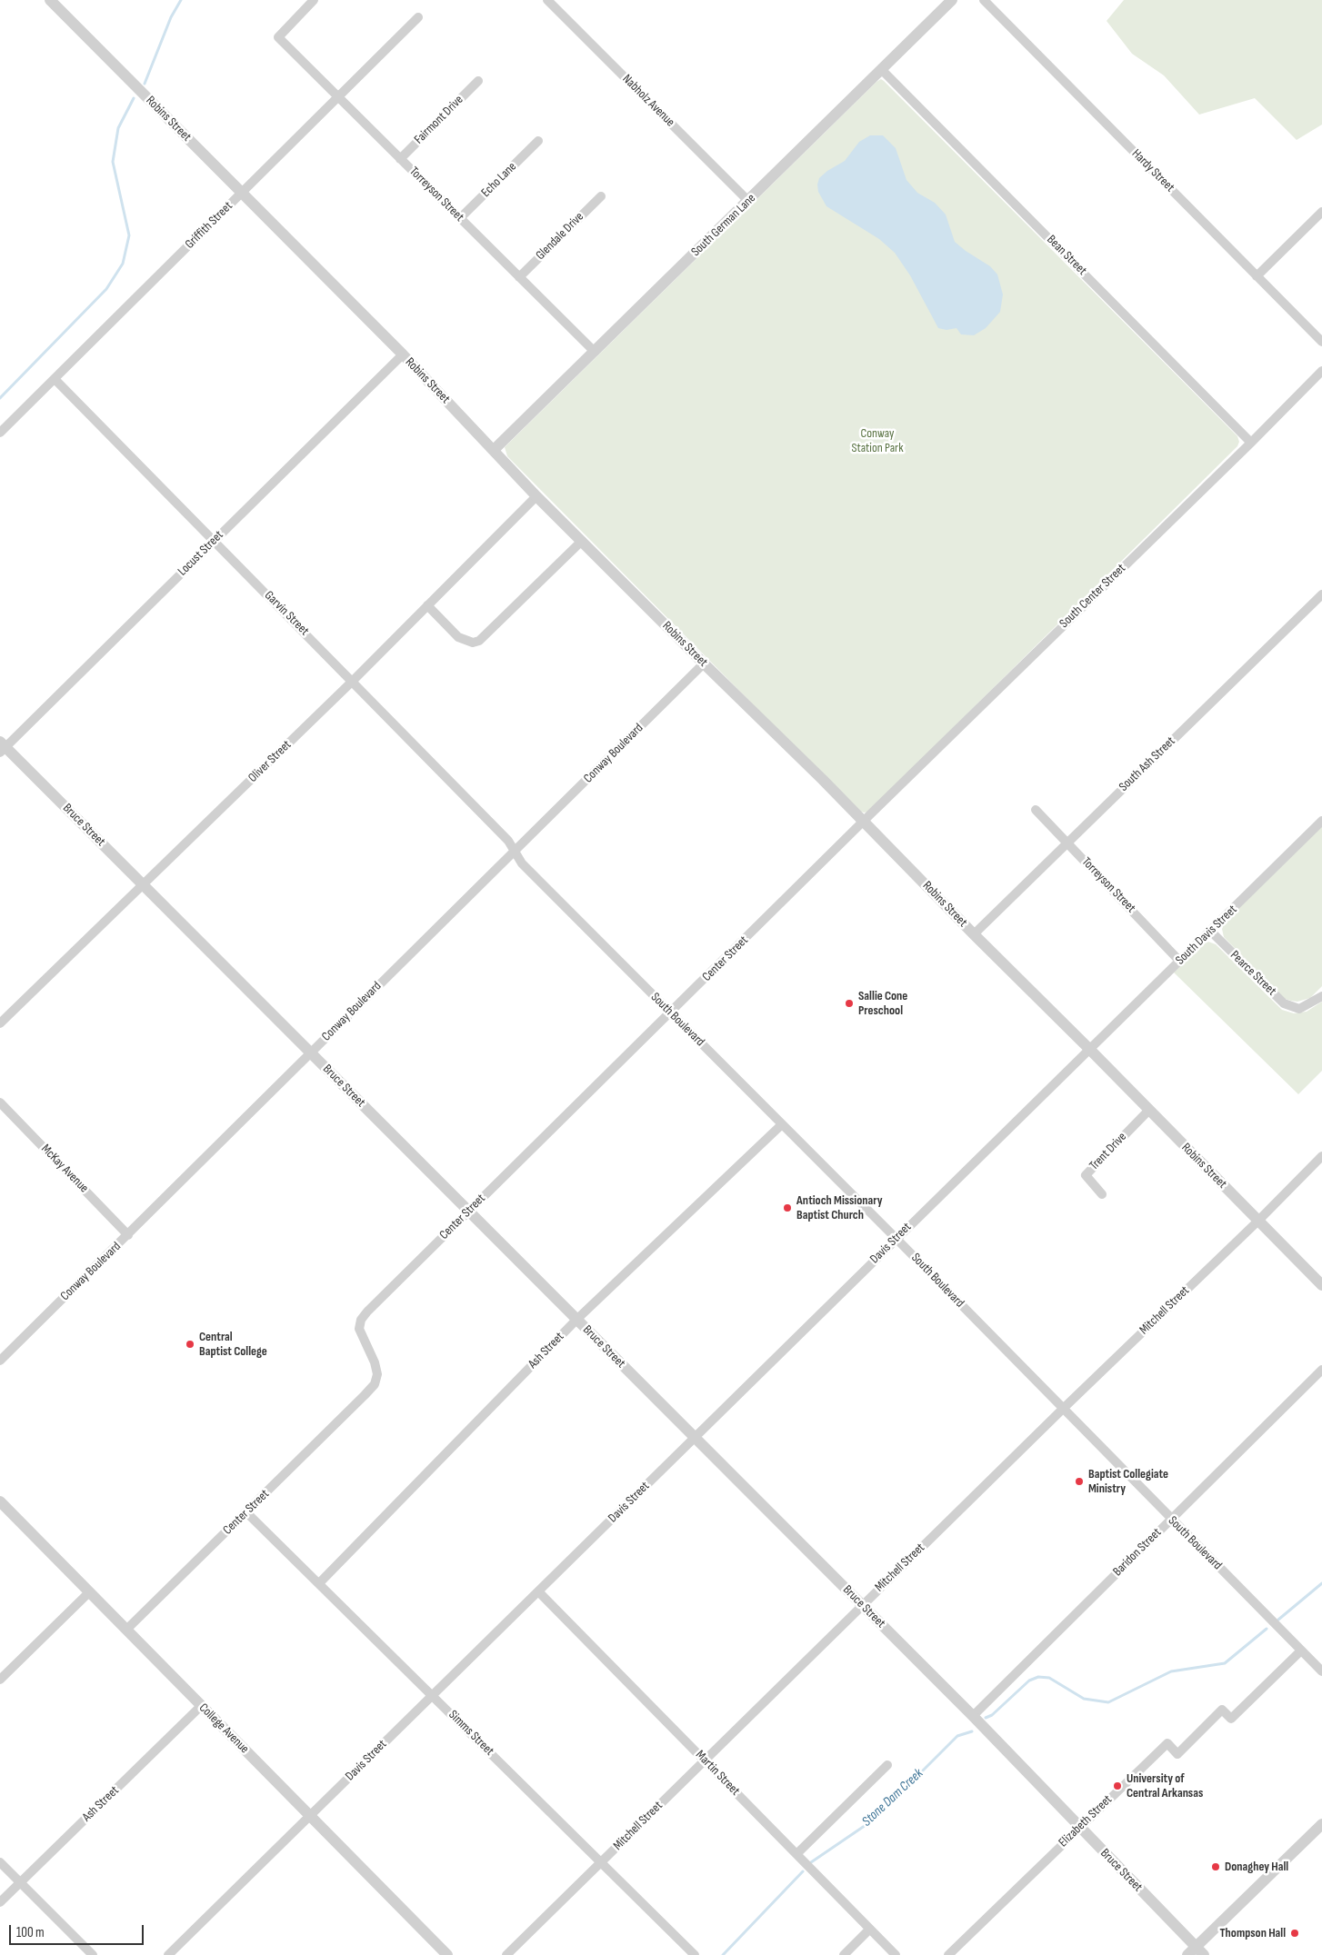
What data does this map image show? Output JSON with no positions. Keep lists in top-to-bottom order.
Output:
{
  "streets": {
    "street": [
      "Nabholz Avenue",
      "Robins Street",
      "Fairmont Drive",
      "Hardy Street",
      "Echo Lane",
      "Torreyson Street",
      "Griffith Street",
      "South German Lane",
      "Glendale Drive",
      "Bean Street",
      "Locust Street",
      "South Center Street",
      "Garvin Street",
      "Conway Boulevard",
      "Oliver Street",
      "South Ash Street",
      "Bruce Street",
      "South Davis Street",
      "Center Street",
      "Pearce Street",
      "South Boulevard",
      "Trent Drive",
      "McKay Avenue",
      "Davis Street",
      "Mitchell Street",
      "Ash Street",
      "Baridon Street",
      "College Avenue",
      "Simms Street",
      "Martin Street",
      "Elizabeth Street"
    ]
  },
  "crossings": [
    ["Nabholz Avenue", "South German Lane"],
    ["Robins Street", "Griffith Street"],
    ["Robins Street", "South German Lane"],
    ["Robins Street", "Locust Street"],
    ["Robins Street", "South Center Street"],
    ["Robins Street", "Conway Boulevard"],
    ["Robins Street", "Oliver Street"],
    ["Robins Street", "South Ash Street"],
    ["Robins Street", "South Davis Street"],
    ["Robins Street", "Center Street"],
    ["Robins Street", "Trent Drive"],
    ["Robins Street", "Davis Street"],
    ["Robins Street", "Mitchell Street"],
    ["Fairmont Drive", "Torreyson Street"],
    ["Echo Lane", "Torreyson Street"],
    ["Torreyson Street", "Griffith Street"],
    ["Torreyson Street", "South German Lane"],
    ["Torreyson Street", "Glendale Drive"],
    ["Torreyson Street", "South Ash Street"],
    ["Torreyson Street", "South Davis Street"],
    ["Griffith Street", "Garvin Street"],
    ["South German Lane", "Bean Street"],
    ["Bean Street", "South Center Street"],
    ["Locust Street", "Garvin Street"],
    ["Locust Street", "Bruce Street"],
    ["South Center Street", "Center Street"],
    ["Garvin Street", "Conway Boulevard"],
    ["Garvin Street", "Oliver Street"],
    ["Garvin Street", "South Boulevard"],
    ["Conway Boulevard", "Bruce Street"],
    ["Conway Boulevard", "South Boulevard"],
    ["Conway Boulevard", "McKay Avenue"],
    ["Oliver Street", "Bruce Street"],
    ["Bruce Street", "Center Street"],
    ["Bruce Street", "Davis Street"],
    ["Bruce Street", "Mitchell Street"],
    ["Bruce Street", "Ash Street"],
    ["Bruce Street", "Baridon Street"],
    ["Bruce Street", "Elizabeth Street"],
    ["South Davis Street", "Pearce Street"],
    ["South Davis Street", "Davis Street"],
    ["Center Street", "South Boulevard"],
    ["Center Street", "College Avenue"],
    ["Center Street", "Simms Street"],
    ["South Boulevard", "Davis Street"],
    ["South Boulevard", "Mitchell Street"],
    ["South Boulevard", "Ash Street"],
    ["South Boulevard", "Baridon Street"],
    ["South Boulevard", "Elizabeth Street"],
    ["Davis Street", "College Avenue"],
    ["Davis Street", "Simms Street"],
    ["Davis Street", "Martin Street"],
    ["Mitchell Street", "Simms Street"],
    ["Mitchell Street", "Martin Street"],
    ["Ash Street", "College Avenue"],
    ["Ash Street", "Simms Street"]
  ],
  "water": ["Stone Dam Creek"],
  "parks": ["Conway Station Park"],
  "places": [
    "Sallie Cone Preschool",
    "Antioch Missionary Baptist Church",
    "Central Baptist College",
    "Baptist Collegiate Ministry",
    "University of Central Arkansas",
    "Donaghey Hall",
    "Thompson Hall"
  ],
  "scale_bar": "100 m"
}
